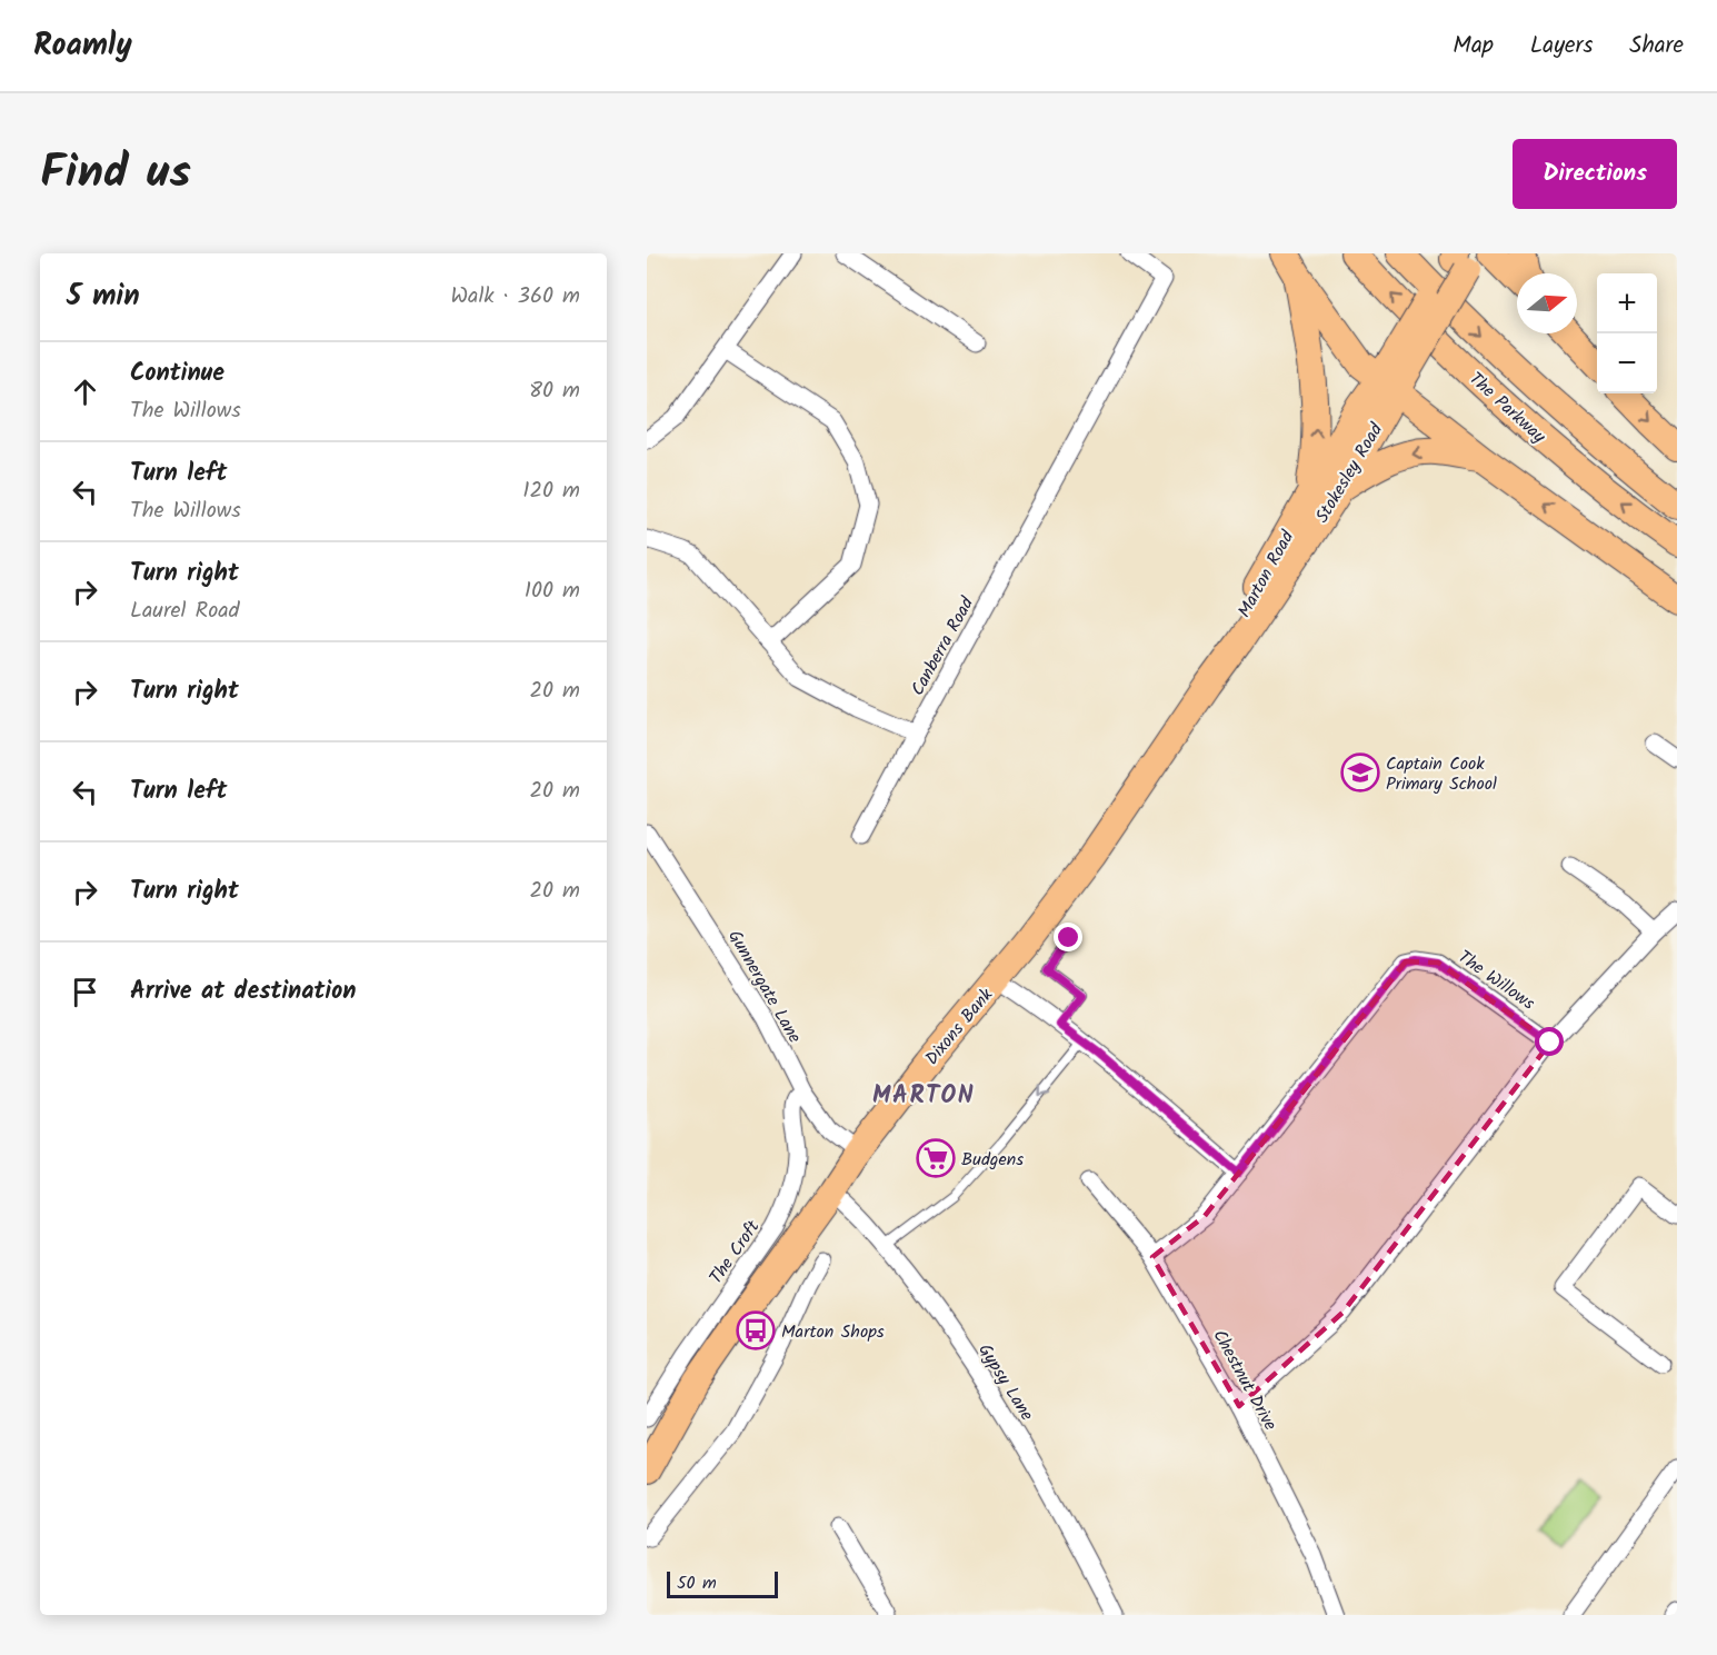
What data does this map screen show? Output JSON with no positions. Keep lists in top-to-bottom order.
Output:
{
  "streets": {
    "main road": [
      "The Parkway",
      "Stokesley Road",
      "Marton Road",
      "Dixons Bank"
    ],
    "street": [
      "Canberra Road",
      "The Willows",
      "Gunnergate Lane",
      "The Croft",
      "Chestnut Drive",
      "Gypsy Lane"
    ]
  },
  "crossings": [
    ["Stokesley Road", "Marton Road"],
    ["Marton Road", "Dixons Bank"],
    ["The Willows", "Chestnut Drive"],
    ["Gunnergate Lane", "Dixons Bank"],
    ["Gunnergate Lane", "The Croft"],
    ["Dixons Bank", "Gypsy Lane"]
  ],
  "districts": ["MARTON"],
  "places": {
    "school or university": ["Captain Cook Primary School"],
    "supermarket": ["Budgens"],
    "bus stop": ["Marton Shops"]
  },
  "scale_bar": "50 m",
  "north": "right",
  "page": {
    "header": "Roamly",
    "nav": ["Map", "Layers", "Share"],
    "title": "Find us",
    "buttons": "Directions",
    "heading": ["5 min", "Walk · 360 m"],
    "map_buttons": ["+", "−"],
    "list": [
      ["Continue", "The Willows", "80 m"],
      ["Turn left", "The Willows", "120 m"],
      ["Turn right", "Laurel Road", "100 m"],
      ["Turn right", "20 m"],
      ["Turn left", "20 m"],
      ["Turn right", "20 m"],
      "Arrive at destination"
    ],
    "scale": "50 m"
  }
}
